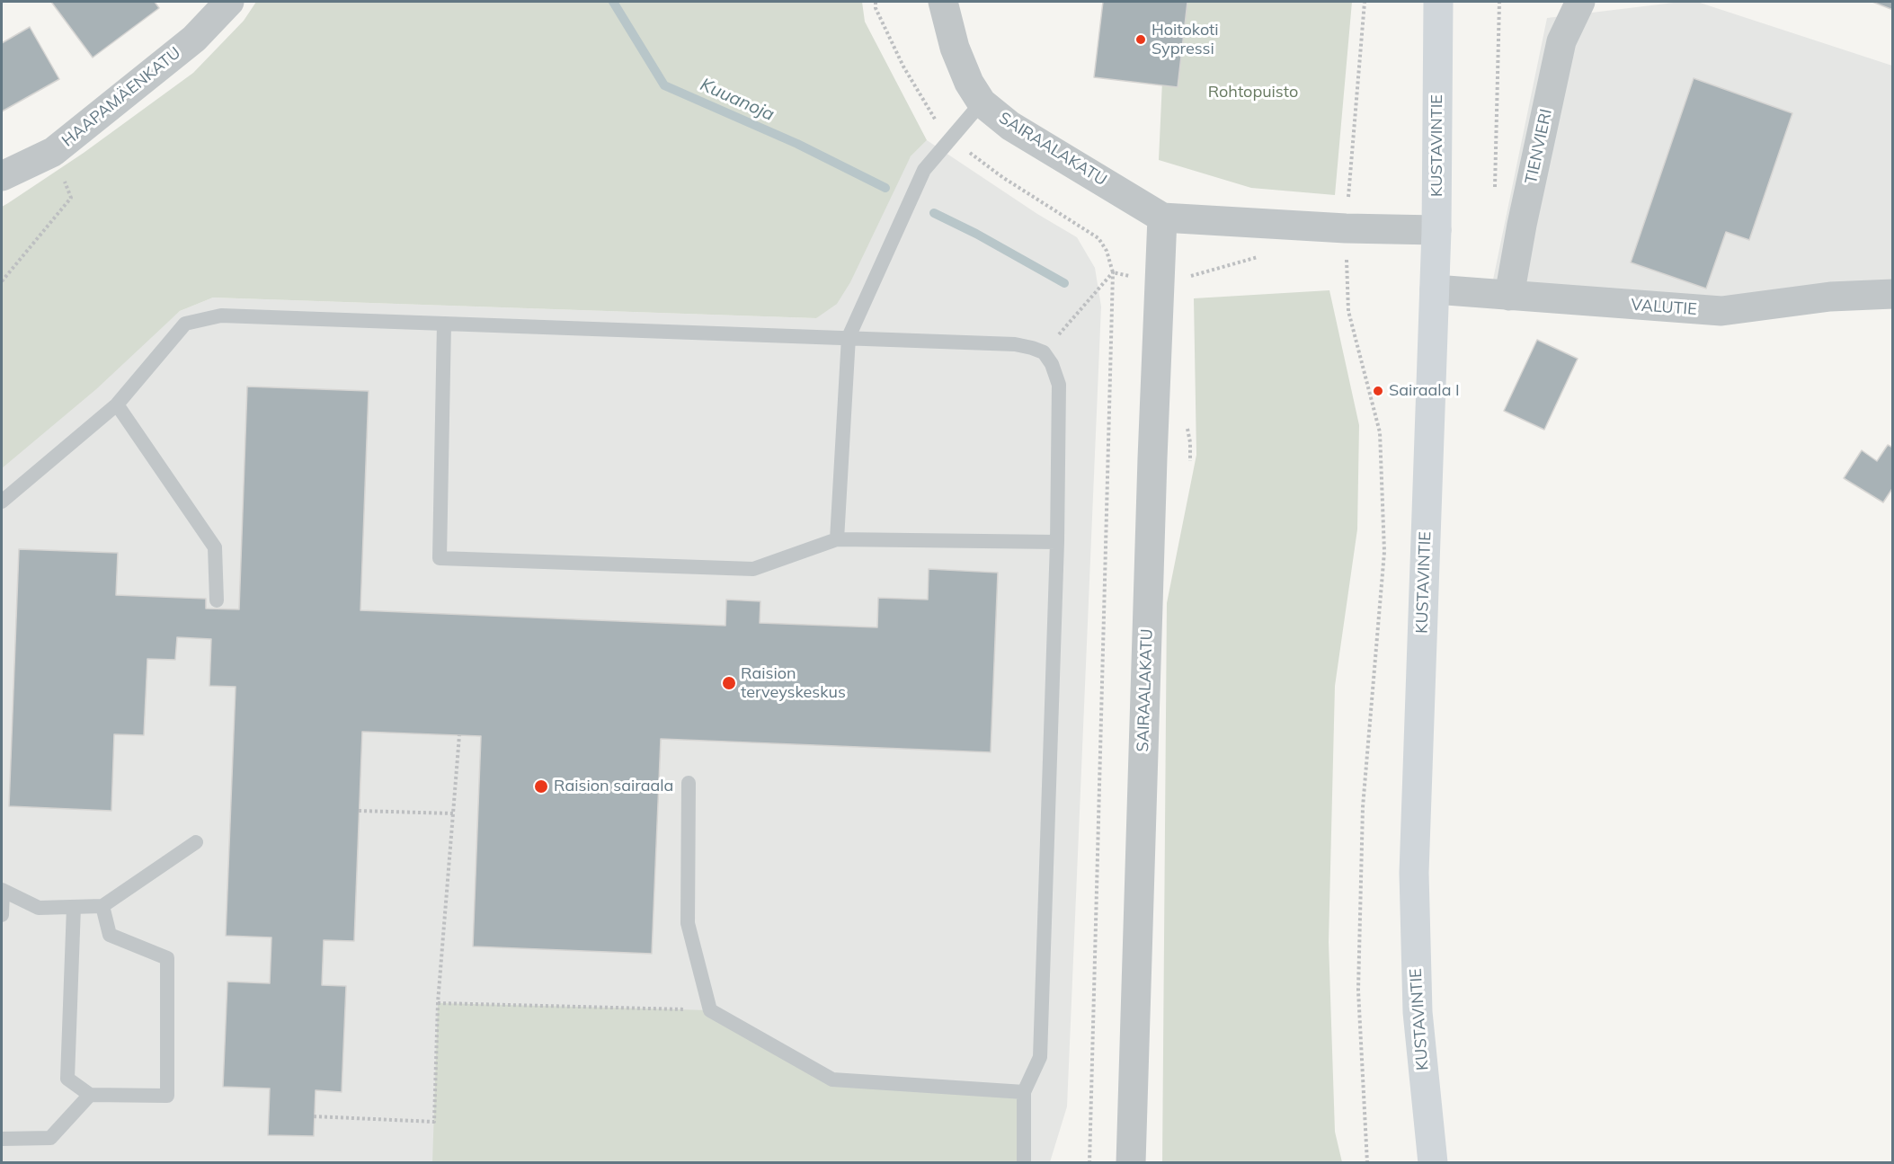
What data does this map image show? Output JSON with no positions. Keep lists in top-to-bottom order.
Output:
{
  "streets": {
    "main road": ["KUSTAVINTIE"],
    "street": [
      "HAAPAMÄENKATU",
      "TIENVIERI",
      "SAIRAALAKATU",
      "VALUTIE"
    ]
  },
  "crossings": [
    ["KUSTAVINTIE", "SAIRAALAKATU"],
    ["KUSTAVINTIE", "VALUTIE"],
    ["TIENVIERI", "VALUTIE"]
  ],
  "water": ["Kuuanoja"],
  "parks": ["Rohtopuisto"],
  "places": [
    "Hoitokoti Sypressi",
    "Sairaala I",
    "Raision terveyskeskus",
    "Raision sairaala"
  ]
}
